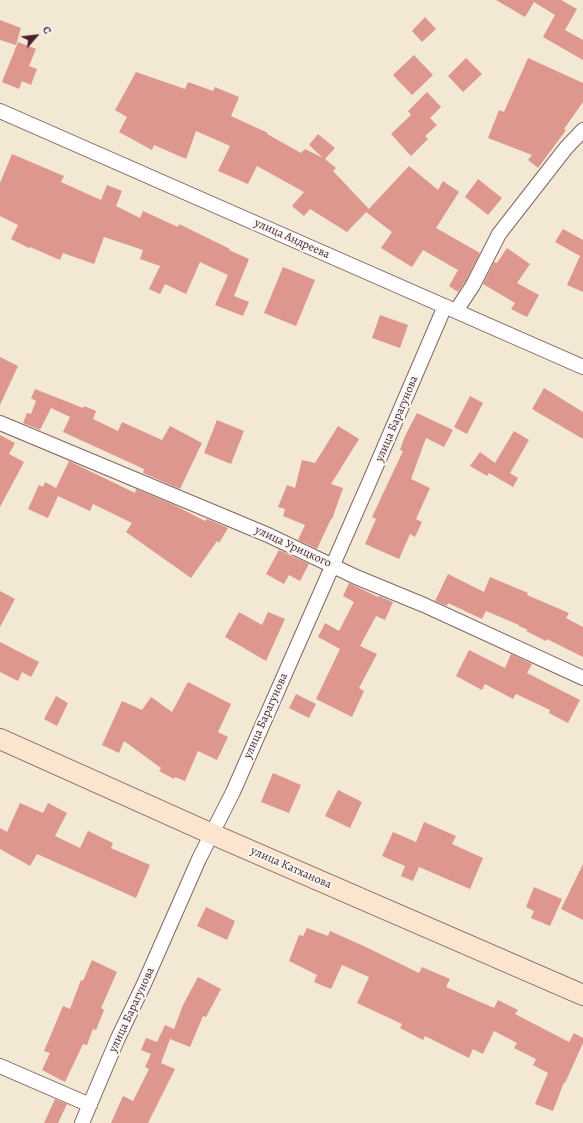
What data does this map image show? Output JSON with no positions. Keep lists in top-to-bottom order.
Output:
{
  "streets": {
    "street": [
      "улица Андреева",
      "улица Барагунова",
      "улица Урицкого",
      "улица Катханова"
    ]
  },
  "crossings": [
    ["улица Андреева", "улица Барагунова"],
    ["улица Барагунова", "улица Урицкого"],
    ["улица Барагунова", "улица Катханова"]
  ],
  "north": "top right"
}
